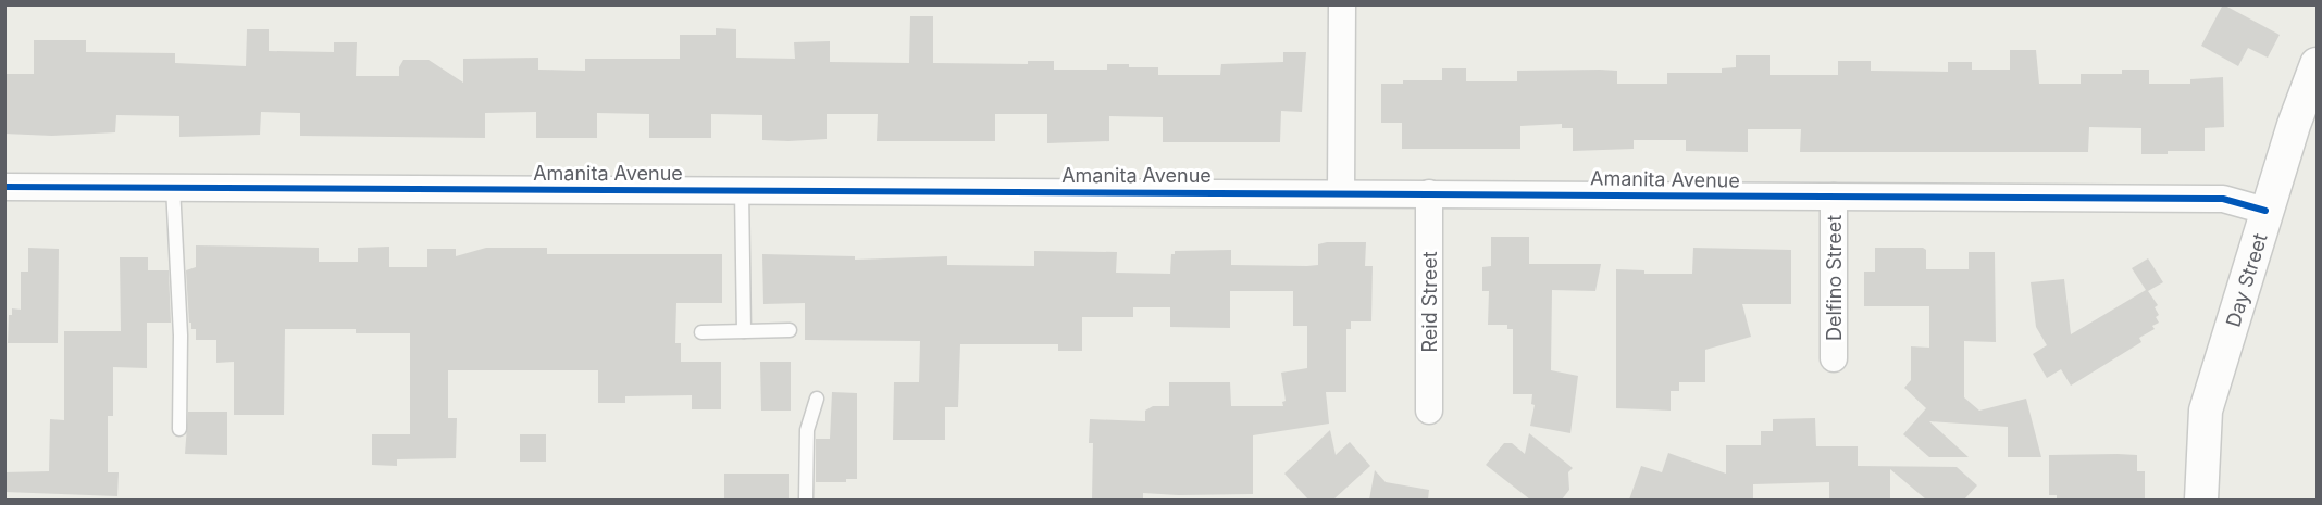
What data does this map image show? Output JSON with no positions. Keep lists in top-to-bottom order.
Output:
{
  "streets": {
    "street": [
      "Amanita Avenue",
      "Delfino Street",
      "Day Street",
      "Reid Street"
    ]
  },
  "crossings": [
    ["Amanita Avenue", "Delfino Street"],
    ["Amanita Avenue", "Day Street"],
    ["Amanita Avenue", "Reid Street"]
  ]
}
